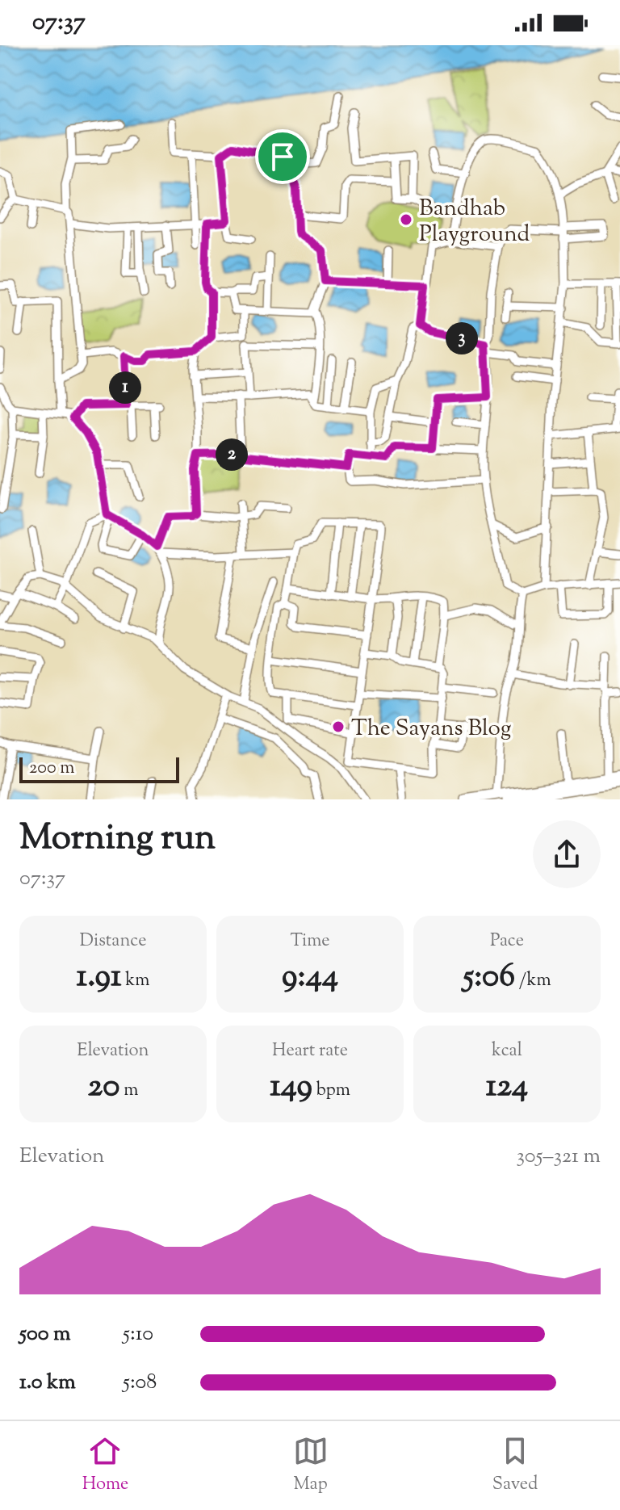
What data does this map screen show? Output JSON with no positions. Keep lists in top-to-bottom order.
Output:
{
  "places": ["Bandhab Playground", "The Sayans Blog"],
  "scale_bar": "200 m",
  "page": {
    "status": "07:37",
    "pins": ["3", "1", "2"],
    "scale": "200 m",
    "heading": ["Morning run", "07:37"],
    "stats": [
      ["Distance", "1.91 km"],
      ["Time", "9:44"],
      ["Pace", "5:06 /km"],
      ["Elevation", "20 m"],
      ["Heart rate", "149 bpm"],
      ["kcal", "124"]
    ],
    "chart": ["Elevation", "305–321 m"],
    "list": [
      {
        "name": "500 m",
        "note": "5:10"
      },
      {
        "name": "1.0 km",
        "note": "5:08"
      }
    ],
    "tabs": ["Home", "Map", "Saved"]
  }
}
